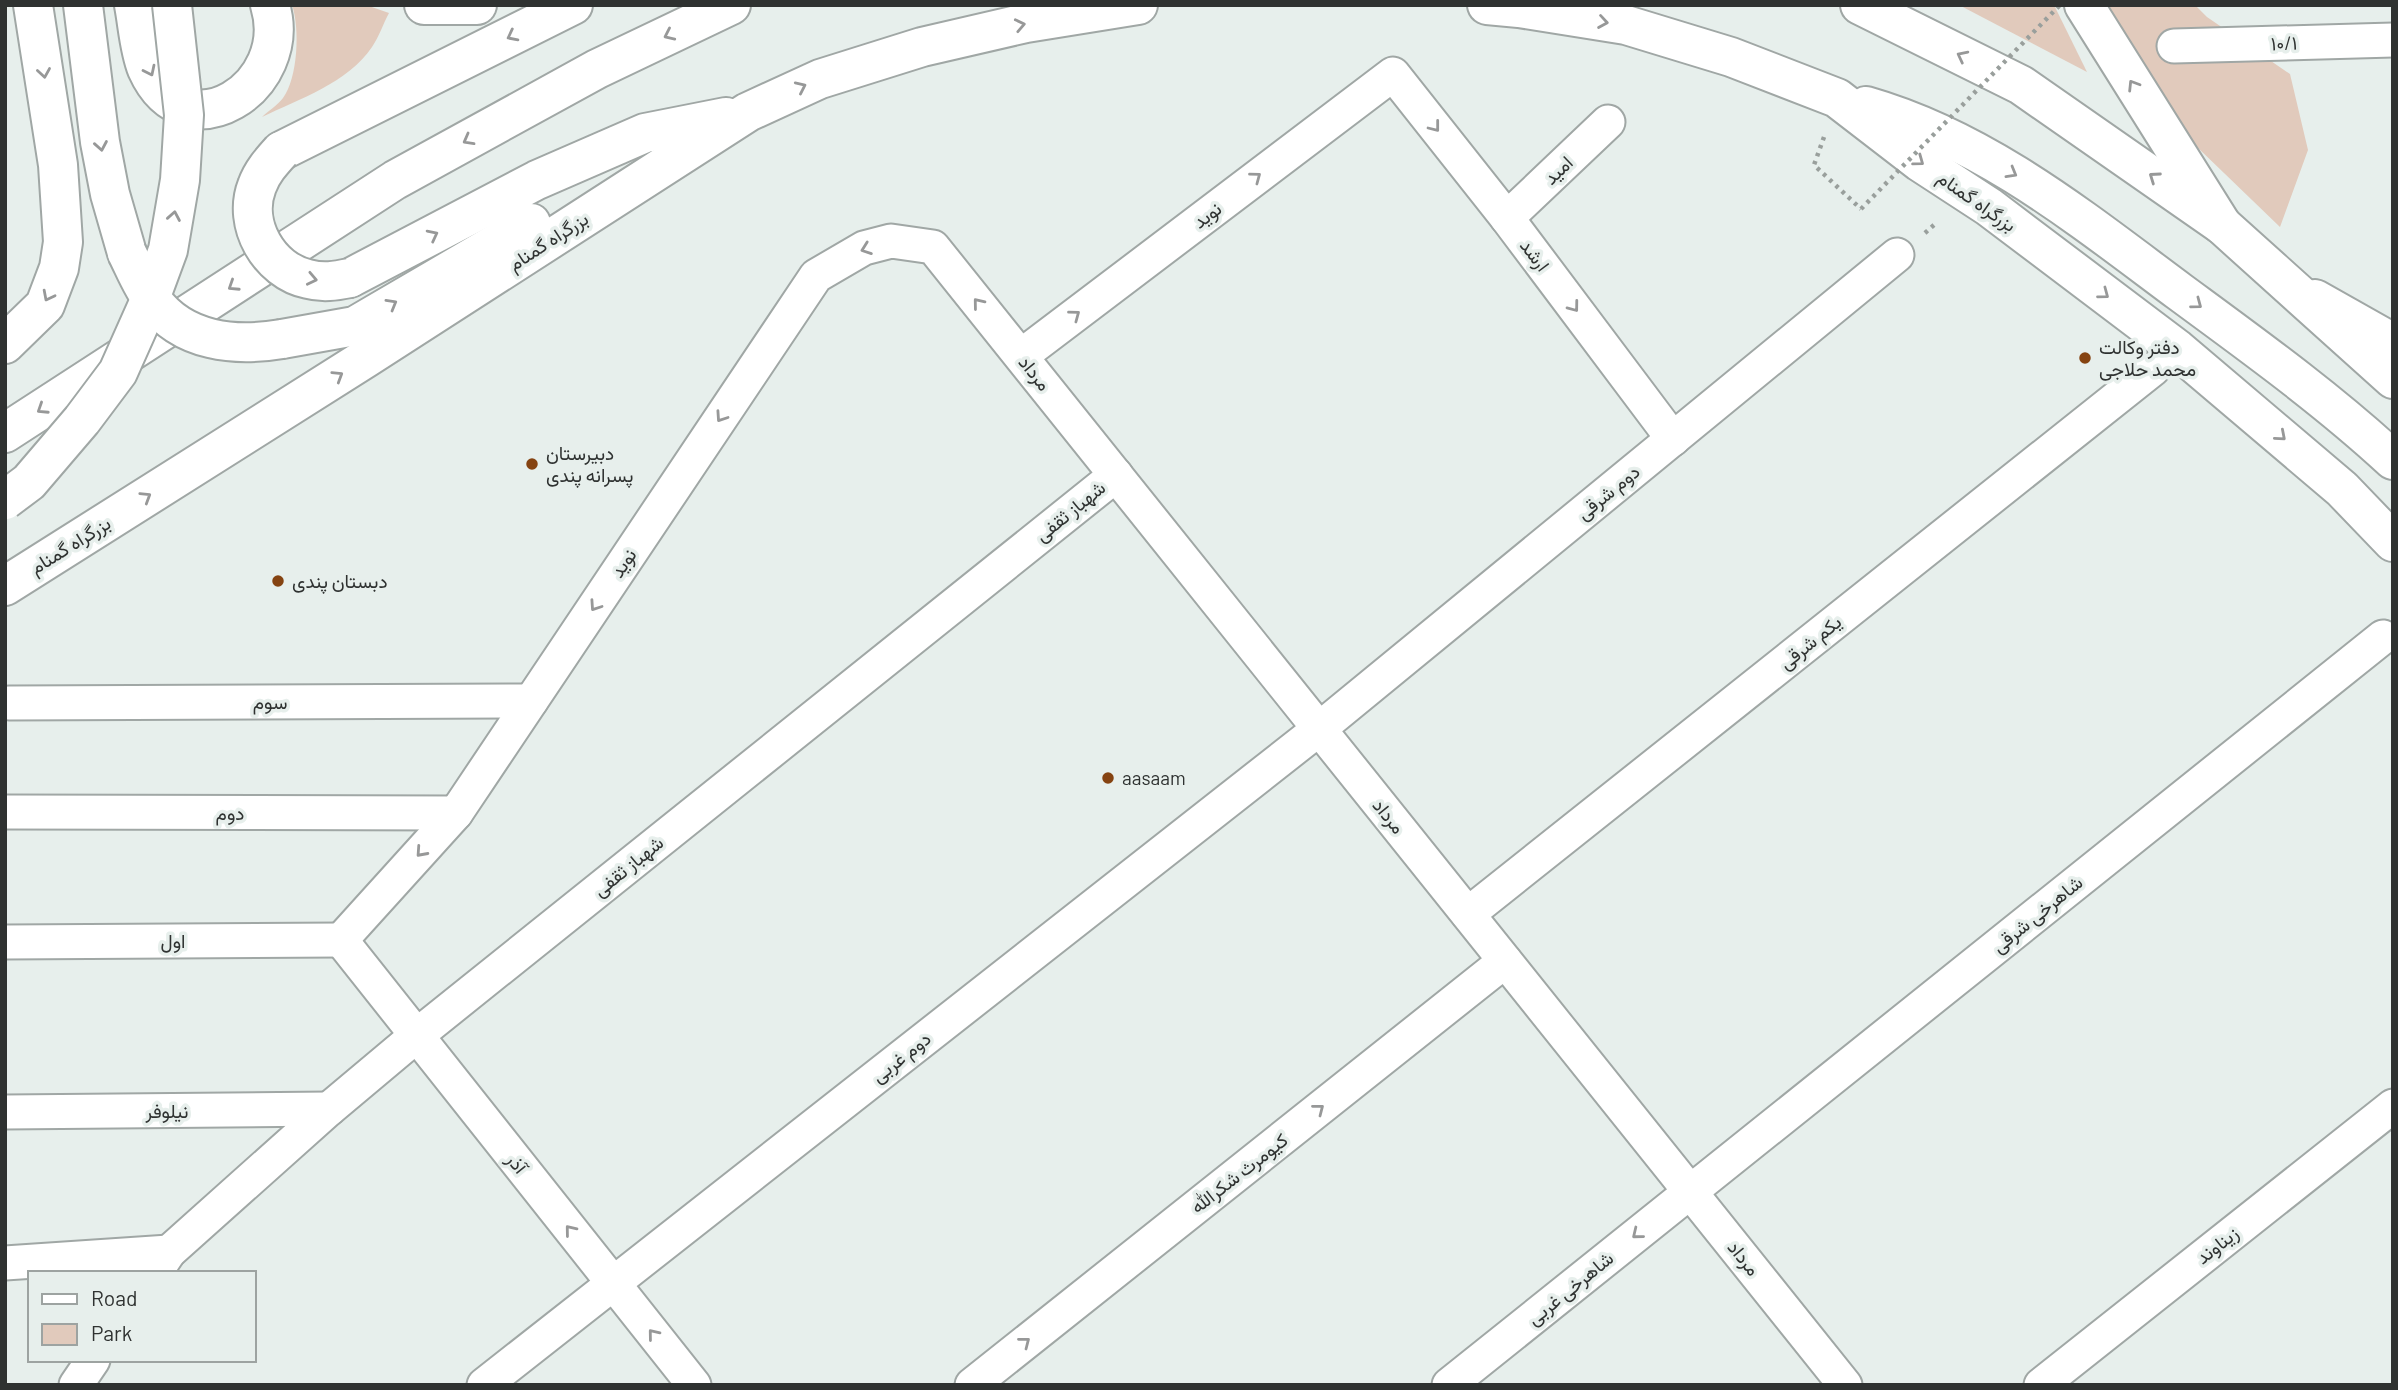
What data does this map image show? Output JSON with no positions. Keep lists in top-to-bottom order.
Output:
{
  "streets": {
    "main road": ["بزرگراه گمنام"],
    "street": [
      "۱۰/۱",
      "امید",
      "نوید",
      "ارشد",
      "مرداد",
      "دوم شرقی",
      "شهباز ثقفی",
      "یکم شرقی",
      "سوم",
      "دوم",
      "شاهرخی شرقی",
      "اول",
      "دوم غربی",
      "نیلوفر",
      "آذر",
      "کیومرث شکرالله",
      "زیناوند",
      "شاهرخی غربی"
    ]
  },
  "crossings": [
    ["امید", "ارشد"],
    ["نوید", "ارشد"],
    ["نوید", "مرداد"],
    ["نوید", "سوم"],
    ["نوید", "دوم"],
    ["نوید", "اول"],
    ["نوید", "آذر"],
    ["ارشد", "دوم شرقی"],
    ["مرداد", "دوم شرقی"],
    ["مرداد", "شهباز ثقفی"],
    ["مرداد", "یکم شرقی"],
    ["مرداد", "شاهرخی شرقی"],
    ["مرداد", "دوم غربی"],
    ["مرداد", "کیومرث شکرالله"],
    ["مرداد", "شاهرخی غربی"],
    ["دوم شرقی", "دوم غربی"],
    ["شهباز ثقفی", "نیلوفر"],
    ["شهباز ثقفی", "آذر"],
    ["شاهرخی شرقی", "شاهرخی غربی"],
    ["اول", "آذر"],
    ["دوم غربی", "آذر"]
  ],
  "one_way": [
    "بزرگراه گمنام",
    "ارشد",
    "آذر",
    "کیومرث شکرالله",
    "شاهرخی غربی"
  ],
  "places": [
    "دفتر وکالت محمد حلاجی",
    "دبیرستان پسرانه پندی",
    "دبستان پندی",
    "aasaam"
  ],
  "legend": ["Road", "Park"]
}
